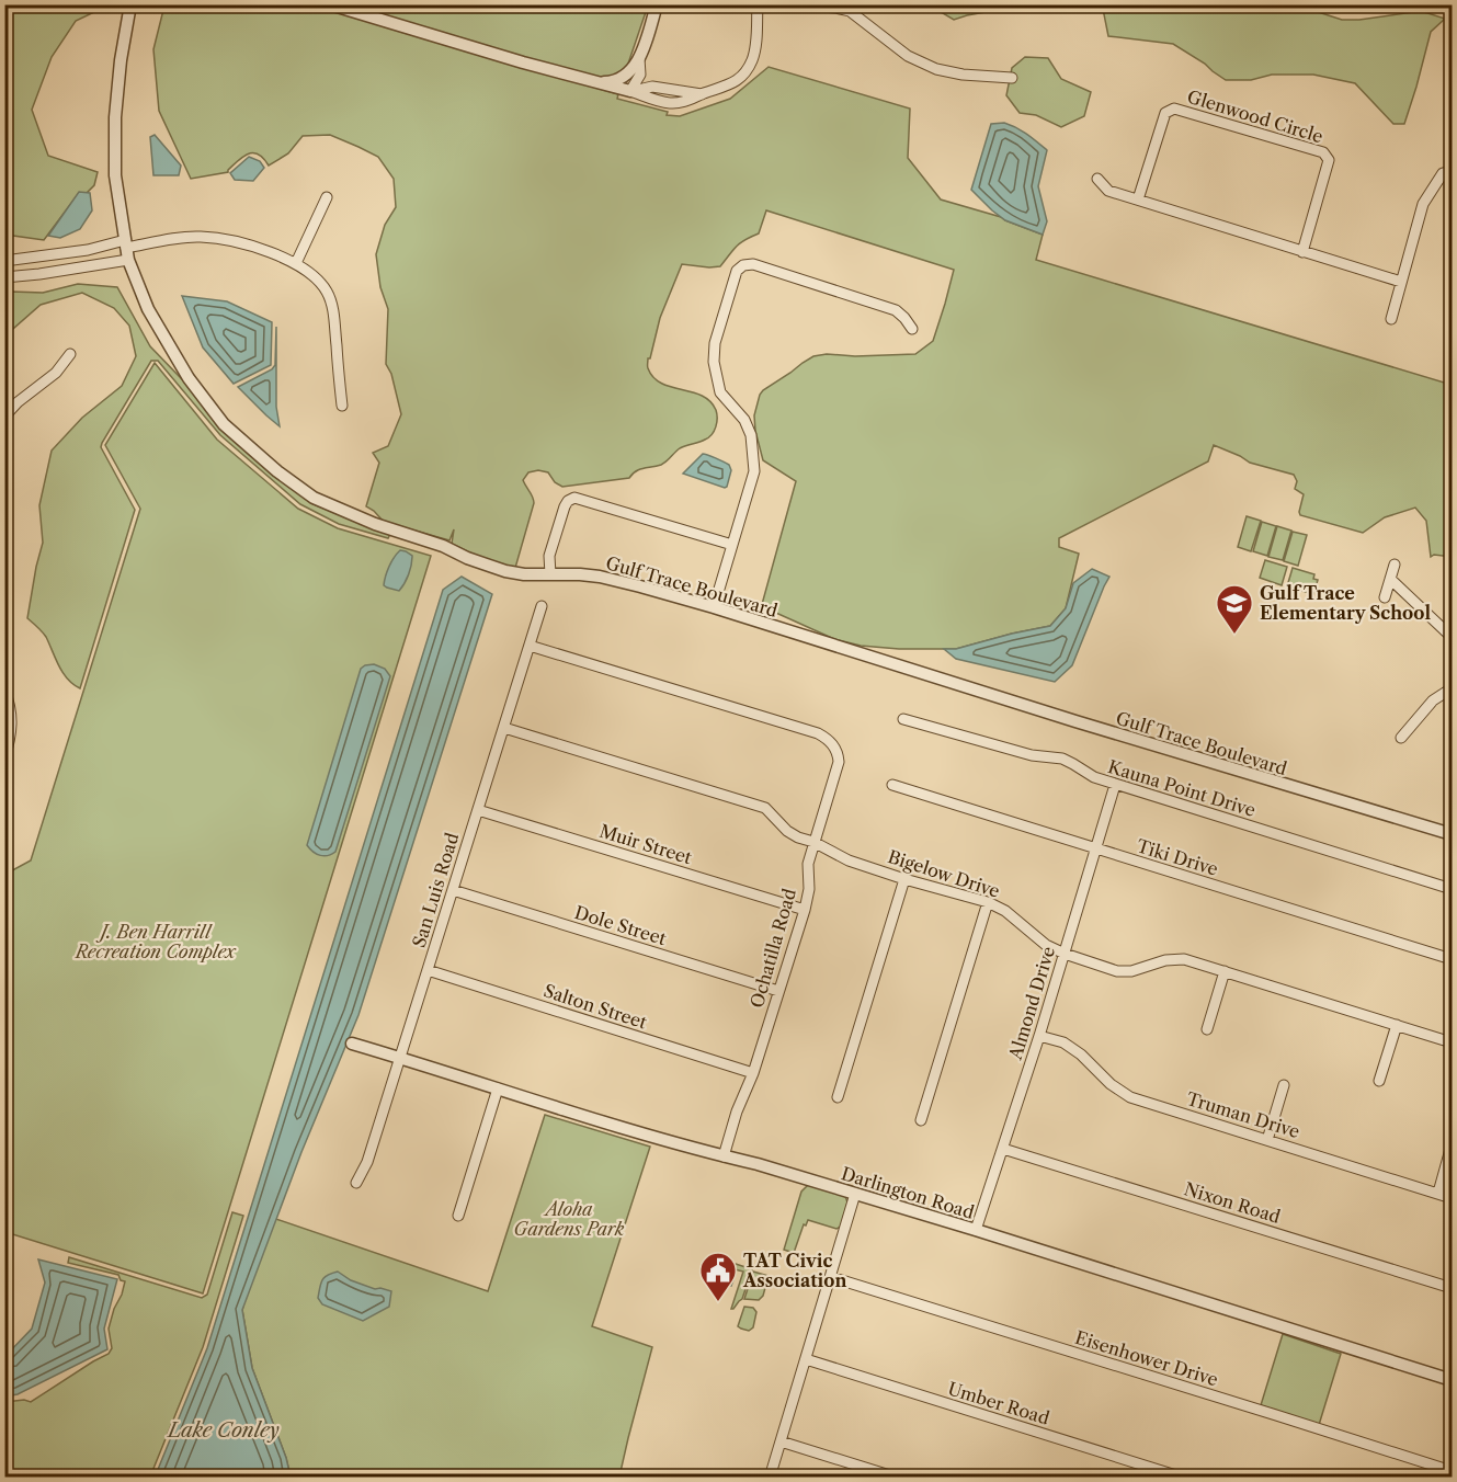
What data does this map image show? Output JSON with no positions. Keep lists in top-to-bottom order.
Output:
{
  "streets": {
    "street": [
      "Glenwood Circle",
      "Gulf Trace Boulevard",
      "Kauna Point Drive",
      "Muir Street",
      "Tiki Drive",
      "Bigelow Drive",
      "San Luis Road",
      "Dole Street",
      "Ochatilla Road",
      "Almond Drive",
      "Salton Street",
      "Truman Drive",
      "Darlington Road",
      "Nixon Road",
      "Eisenhower Drive",
      "Umber Road"
    ]
  },
  "crossings": [
    ["Kauna Point Drive", "Almond Drive"],
    ["Muir Street", "San Luis Road"],
    ["Muir Street", "Ochatilla Road"],
    ["Tiki Drive", "Almond Drive"],
    ["Bigelow Drive", "San Luis Road"],
    ["Bigelow Drive", "Ochatilla Road"],
    ["Bigelow Drive", "Almond Drive"],
    ["San Luis Road", "Dole Street"],
    ["San Luis Road", "Ochatilla Road"],
    ["San Luis Road", "Salton Street"],
    ["San Luis Road", "Darlington Road"],
    ["Dole Street", "Ochatilla Road"],
    ["Ochatilla Road", "Salton Street"],
    ["Ochatilla Road", "Darlington Road"],
    ["Almond Drive", "Truman Drive"],
    ["Almond Drive", "Darlington Road"],
    ["Almond Drive", "Nixon Road"]
  ],
  "water": ["Lake Conley"],
  "parks": ["J. Ben Harrill Recreation Complex", "Aloha Gardens Park"],
  "places": {
    "school or university": ["Gulf Trace Elementary School"],
    "public building": ["TAT Civic Association"]
  }
}
